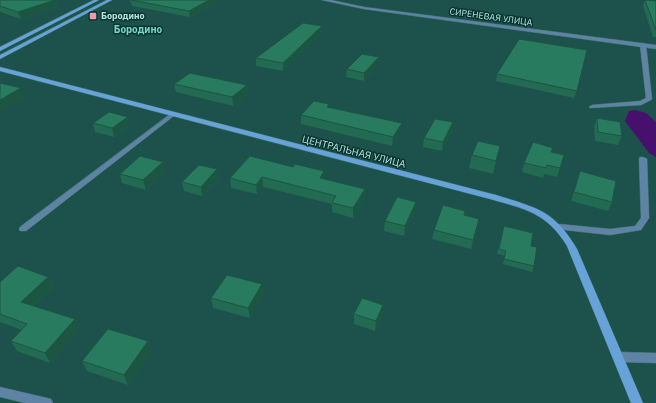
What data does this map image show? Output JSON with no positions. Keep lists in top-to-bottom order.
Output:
{
  "streets": {
    "street": ["СИРЕНЕВАЯ УЛИЦА", "ЦЕНТРАЛЬНАЯ УЛИЦА"]
  },
  "districts": ["Бородино"],
  "places": {
    "transit": ["Бородино"]
  }
}
